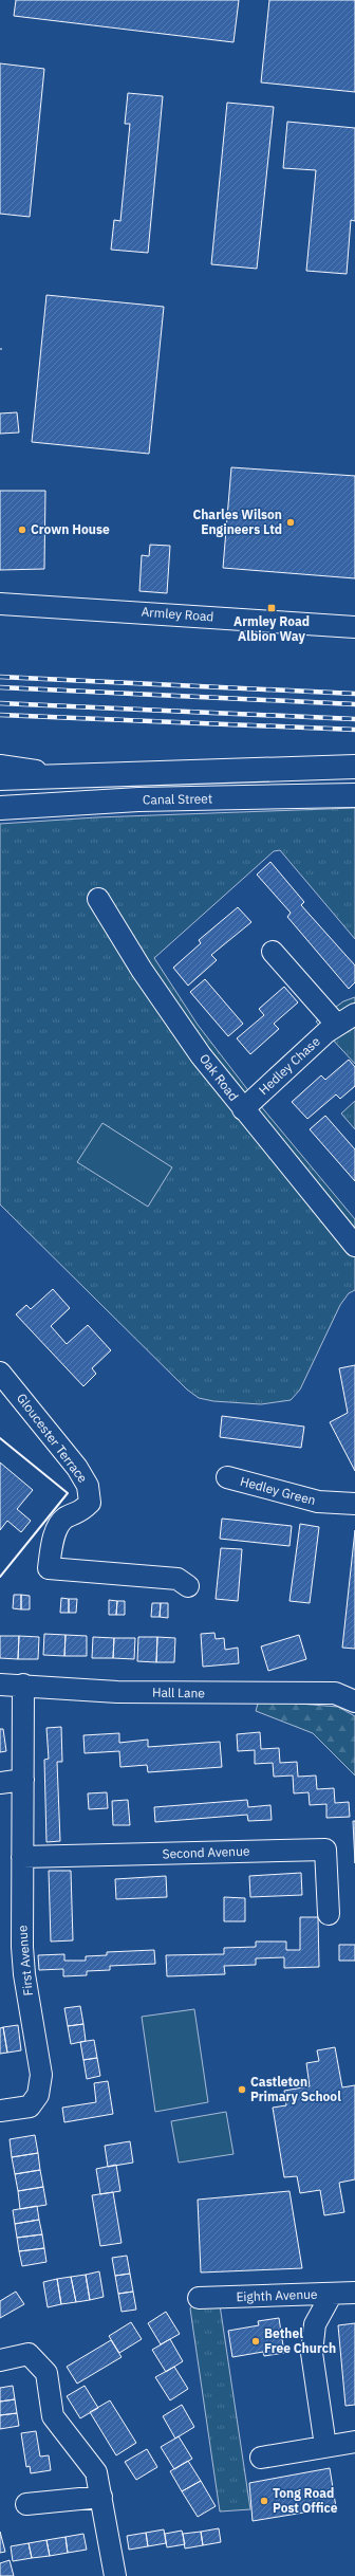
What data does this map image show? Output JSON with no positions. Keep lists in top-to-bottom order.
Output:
{
  "streets": {
    "main road": ["Canal Street"],
    "street": [
      "Armley Road",
      "Hedley Chase",
      "Oak Road",
      "Gloucester Terrace",
      "Hedley Green",
      "Hall Lane",
      "Second Avenue",
      "First Avenue",
      "Eighth Avenue"
    ]
  },
  "crossings": [
    ["Hedley Chase", "Oak Road"],
    ["Hall Lane", "First Avenue"],
    ["Second Avenue", "First Avenue"]
  ],
  "places": {
    "other": [
      "Charles Wilson Engineers Ltd",
      "Crown House",
      "Castleton Primary School",
      "Bethel Free Church",
      "Tong Road Post Office"
    ],
    "transit": ["Armley Road Albion Way"]
  }
}
